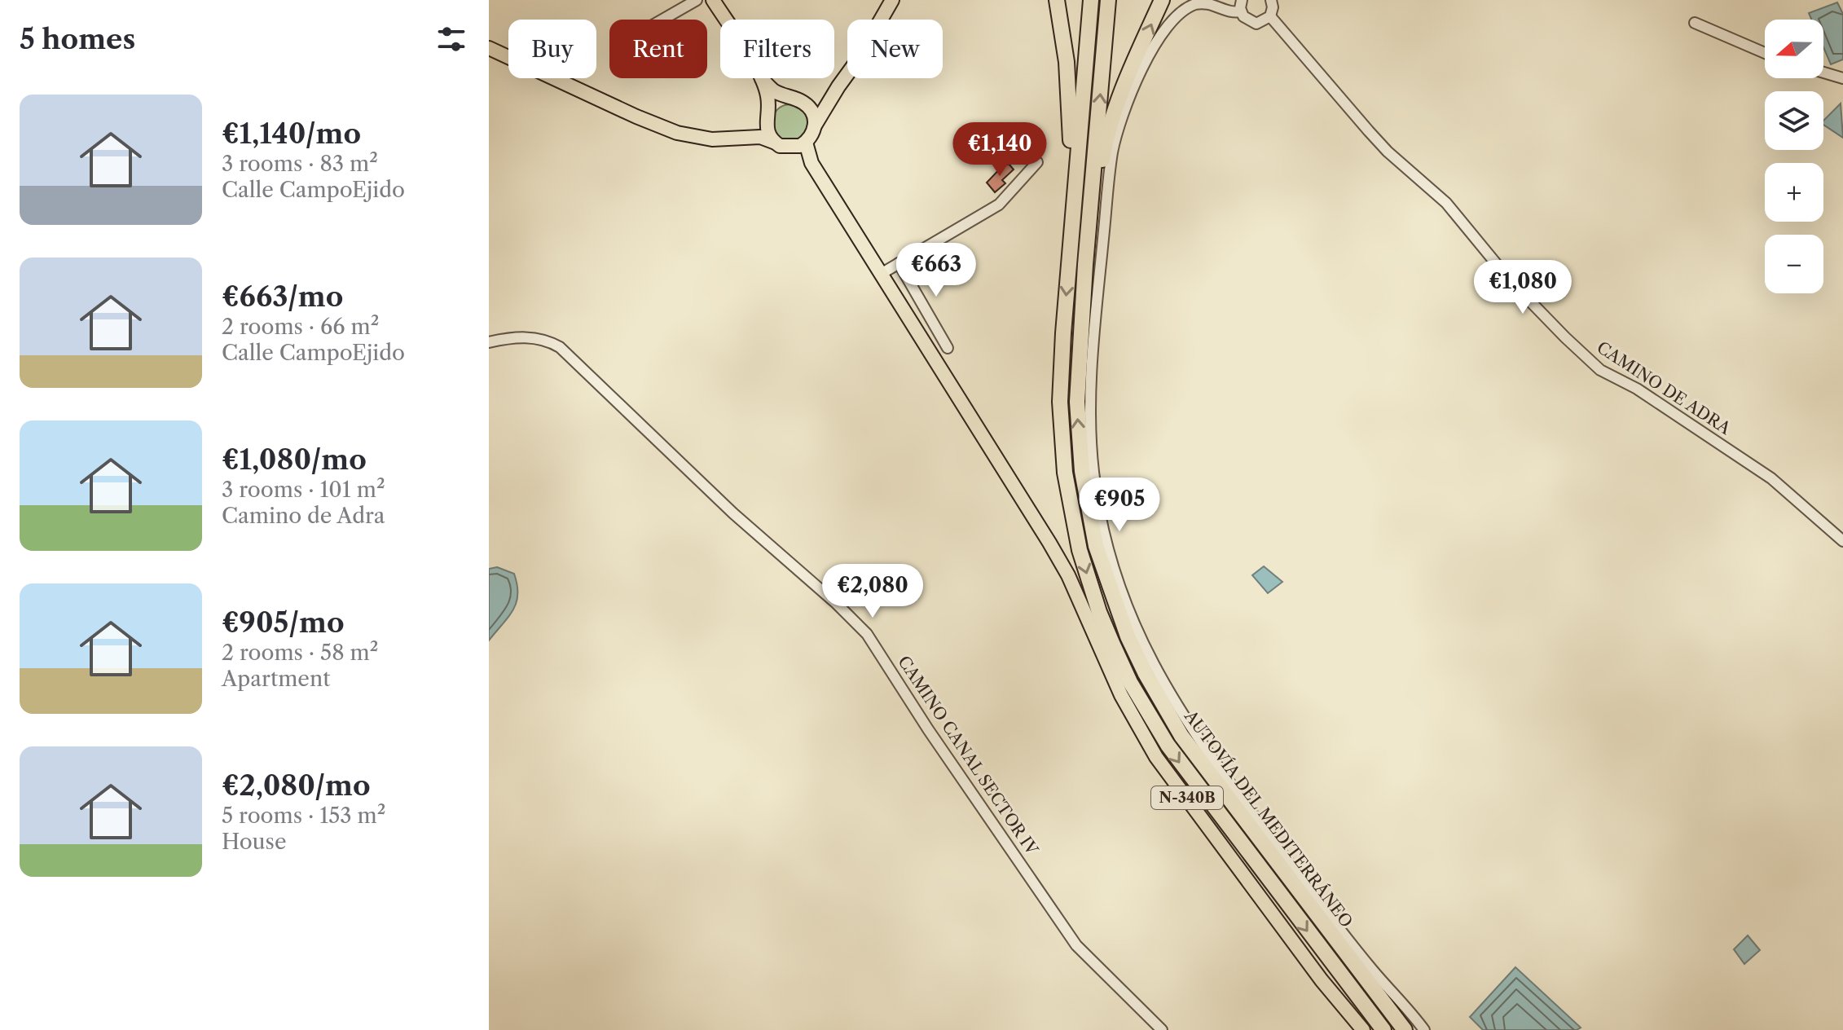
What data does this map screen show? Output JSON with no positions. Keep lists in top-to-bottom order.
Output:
{
  "streets": {
    "highway": ["AUTOVÍA DEL MEDITERRÁNEO"],
    "main road": ["N-340B"],
    "street": ["CAMINO DE ADRA", "CAMINO CANAL SECTOR IV"]
  },
  "north": "left",
  "page": {
    "heading": "5 homes",
    "map_buttons": ["+", "−"],
    "chip": [
      "Buy",
      "Rent",
      "Filters",
      "New"
    ],
    "list": [
      {
        "name": "€1,140/mo",
        "note": "3 rooms · 83 m² · Calle CampoEjido"
      },
      {
        "name": "€663/mo",
        "note": "2 rooms · 66 m² · Calle CampoEjido"
      },
      {
        "name": "€1,080/mo",
        "note": "3 rooms · 101 m² · Camino de Adra"
      },
      {
        "name": "€905/mo",
        "note": "2 rooms · 58 m² · Apartment"
      },
      {
        "name": "€2,080/mo",
        "note": "5 rooms · 153 m² · House"
      }
    ],
    "price": [
      "€1,140",
      "€663",
      "€1,080",
      "€905",
      "€2,080"
    ]
  }
}
